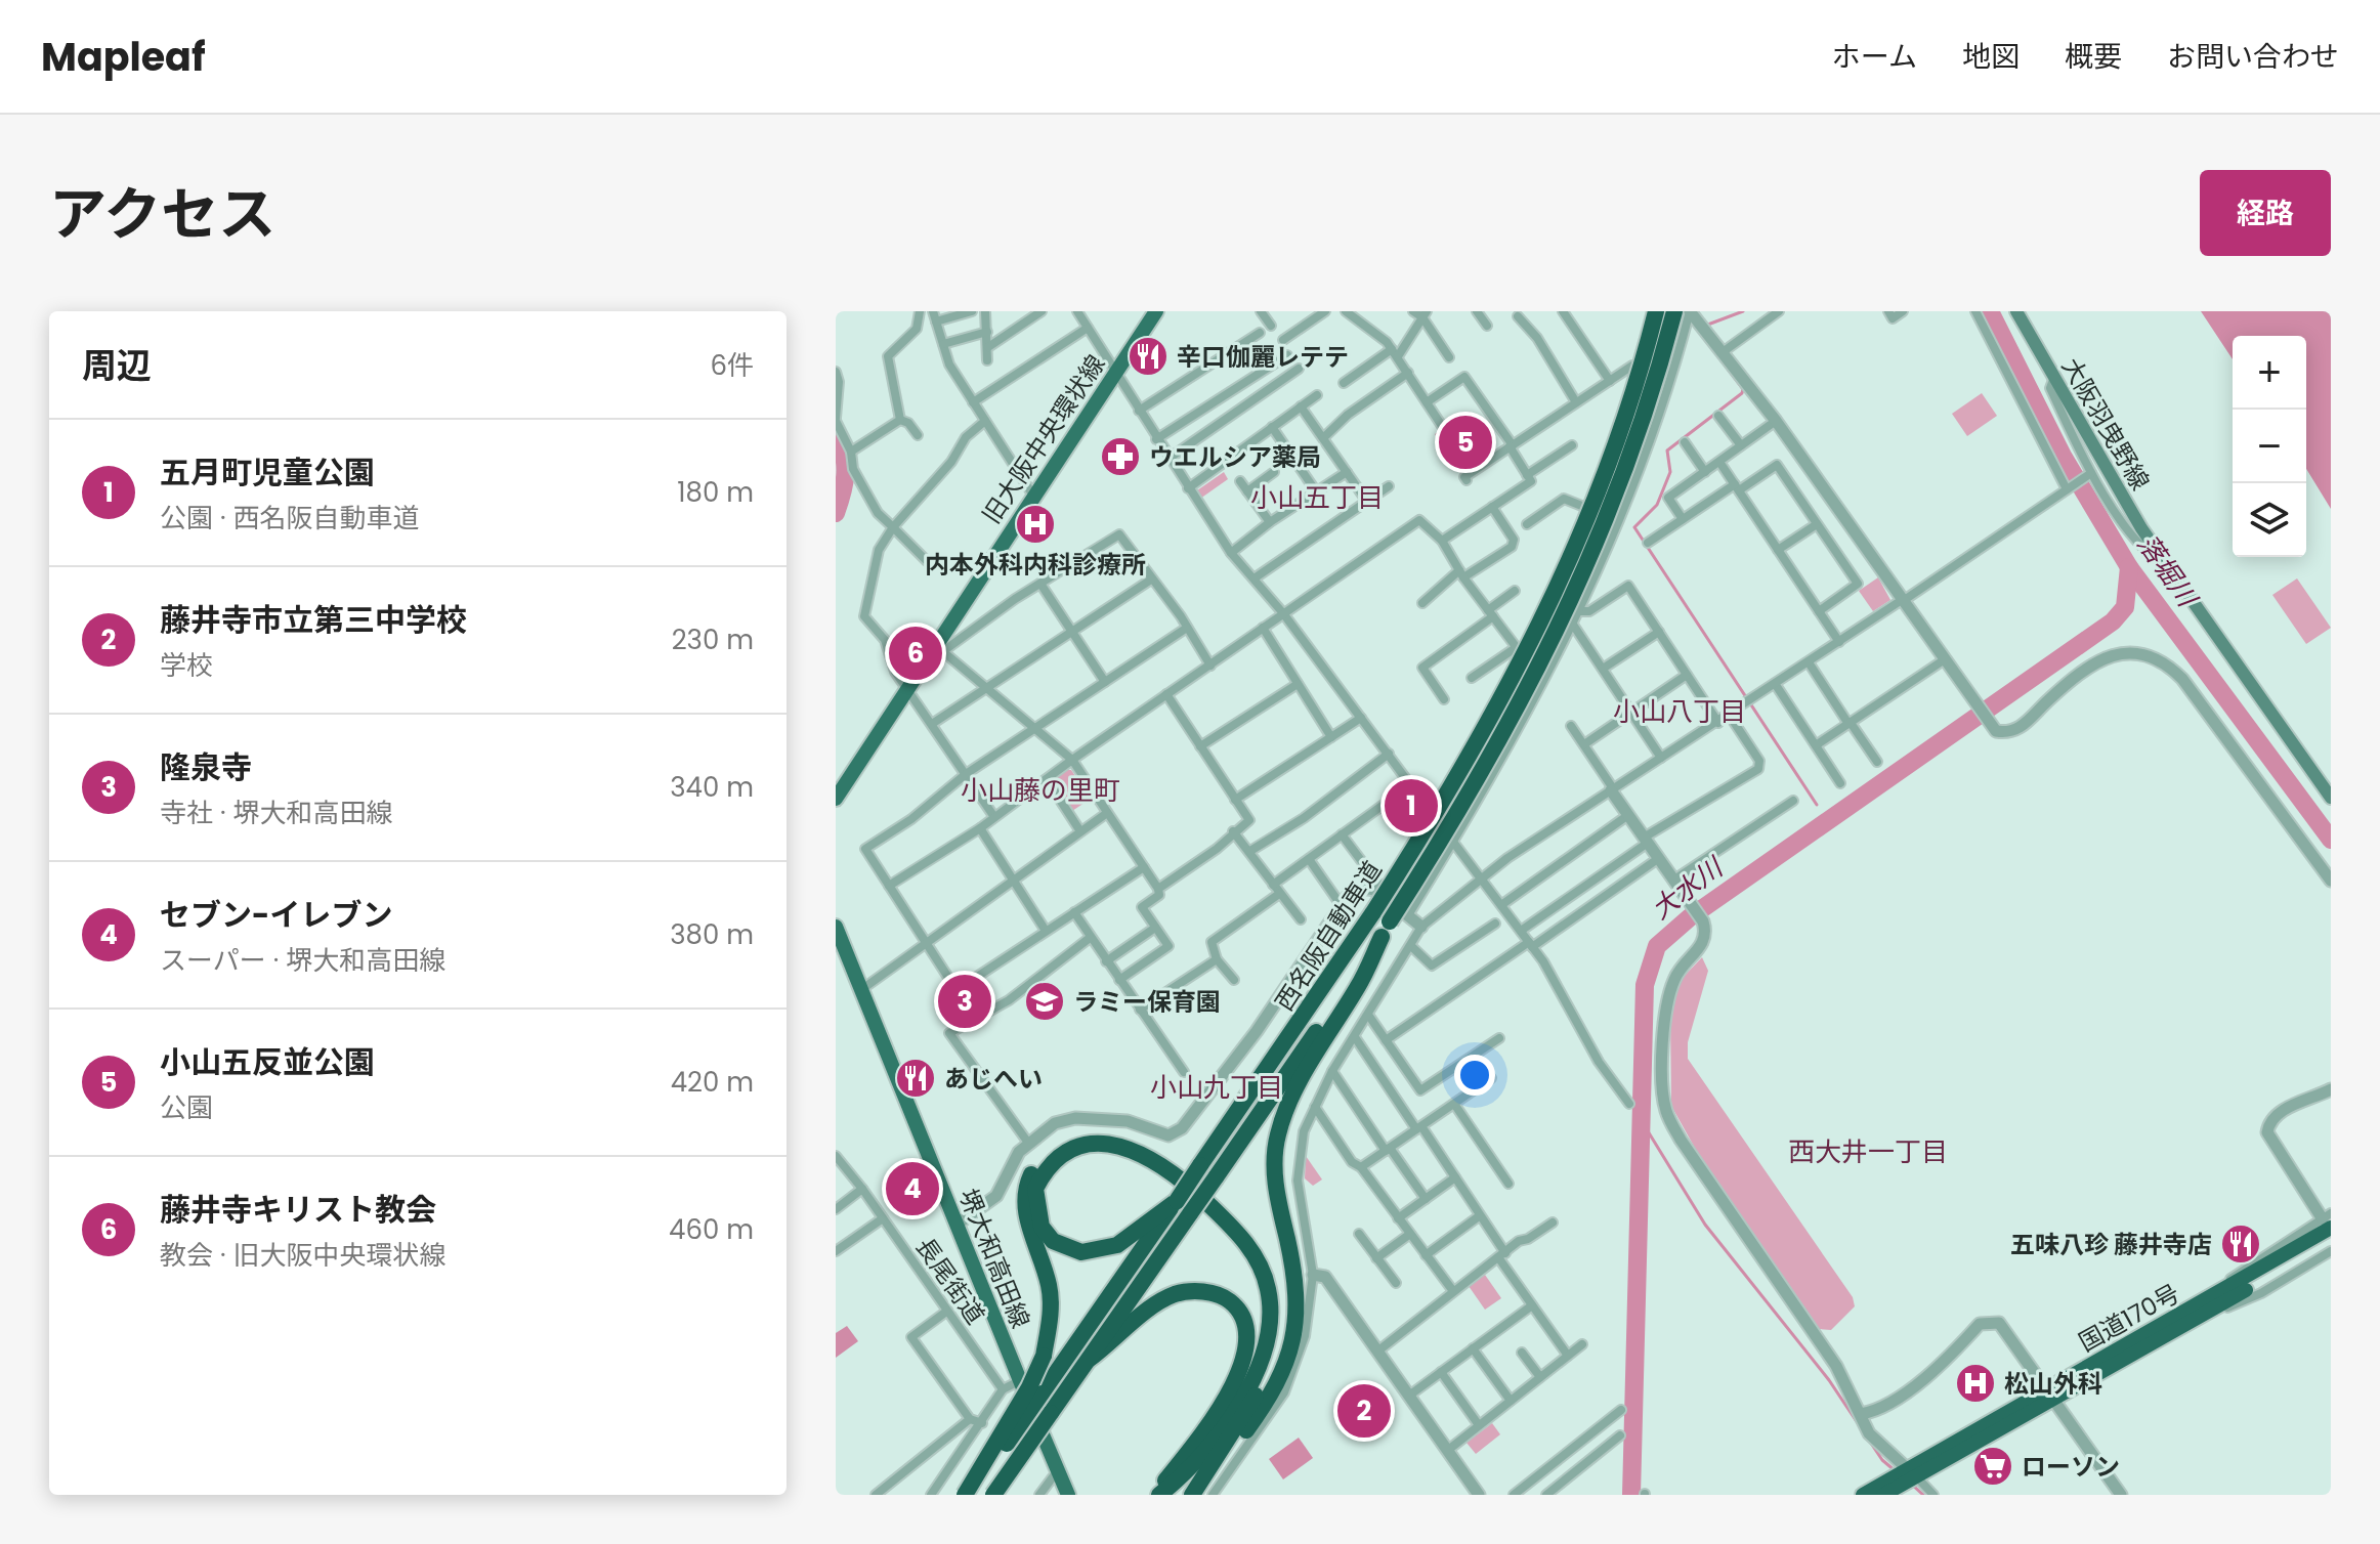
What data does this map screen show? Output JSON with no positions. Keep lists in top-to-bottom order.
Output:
{
  "streets": {
    "highway": ["西名阪自動車道", "国道170号"],
    "main road": ["大阪羽曳野線", "旧大阪中央環状線", "堺大和高田線"],
    "street": ["長尾街道"]
  },
  "districts": [
    "小山五丁目",
    "小山八丁目",
    "小山藤の里町",
    "小山九丁目",
    "西大井一丁目"
  ],
  "water": ["落堀川", "大水川"],
  "places": {
    "restaurant": ["辛口伽麗レテテ", "あじへい", "五味八珍 藤井寺店"],
    "pharmacy": ["ウエルシア薬局"],
    "hospital": ["内本外科内科診療所", "松山外科"],
    "school or university": ["ラミー保育園"],
    "supermarket": ["ローソン"]
  },
  "page": {
    "header": "Mapleaf",
    "nav": [
      "ホーム",
      "地図",
      "概要",
      "お問い合わせ"
    ],
    "title": "アクセス",
    "buttons": "経路",
    "heading": ["周辺", "6件"],
    "map_buttons": ["+", "−"],
    "pins": [
      "5",
      "6",
      "1",
      "3",
      "4",
      "2"
    ],
    "list": [
      {
        "mark": "1",
        "name": "五月町児童公園",
        "note": "公園 · 西名阪自動車道",
        "value": "180 m"
      },
      {
        "mark": "2",
        "name": "藤井寺市立第三中学校",
        "note": "学校",
        "value": "230 m"
      },
      {
        "mark": "3",
        "name": "隆泉寺",
        "note": "寺社 · 堺大和高田線",
        "value": "340 m"
      },
      {
        "mark": "4",
        "name": "セブン-イレブン",
        "note": "スーパー · 堺大和高田線",
        "value": "380 m"
      },
      {
        "mark": "5",
        "name": "小山五反並公園",
        "note": "公園",
        "value": "420 m"
      },
      {
        "mark": "6",
        "name": "藤井寺キリスト教会",
        "note": "教会 · 旧大阪中央環状線",
        "value": "460 m"
      }
    ]
  }
}
